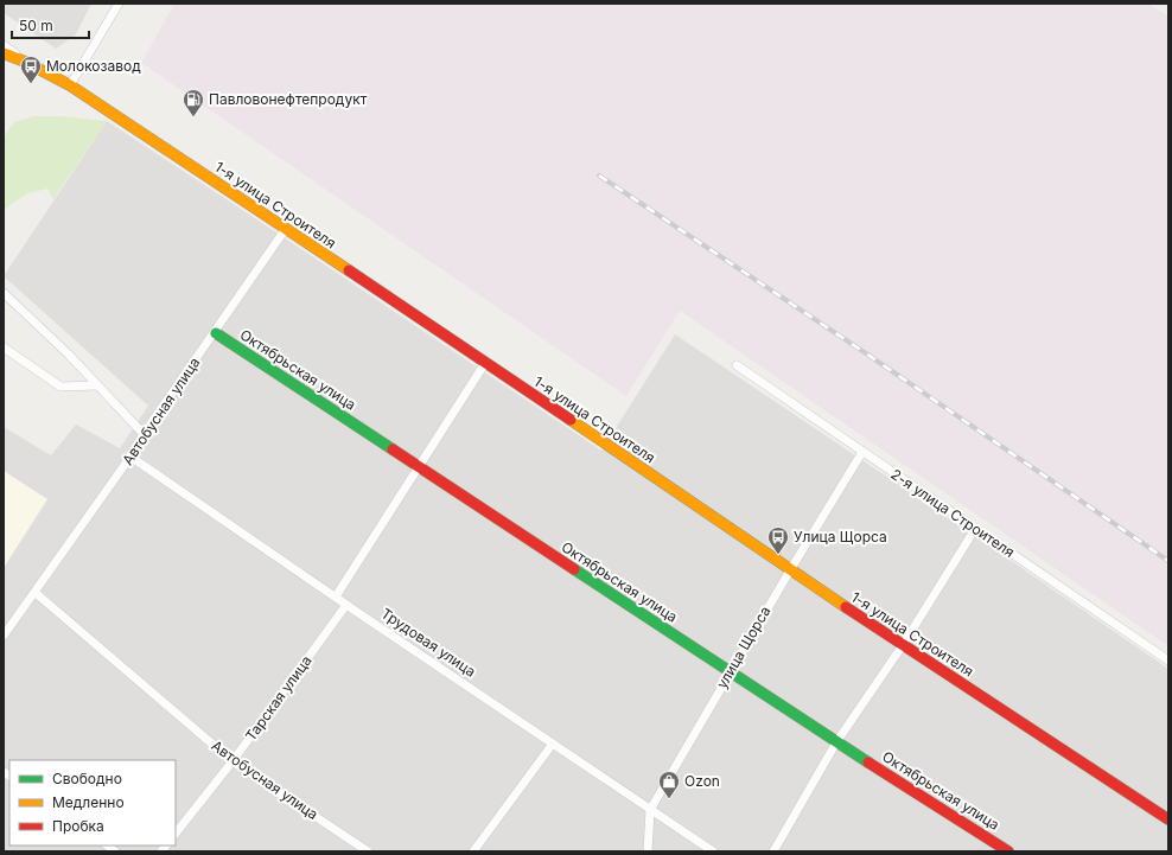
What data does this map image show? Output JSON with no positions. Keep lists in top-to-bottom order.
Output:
{
  "streets": {
    "street": [
      "1-я улица Строителя",
      "Октябрьская улица",
      "Автобусная улица",
      "2-я улица Строителя",
      "Трудовая улица",
      "улица Щорса",
      "Тарская улица"
    ]
  },
  "crossings": [
    ["1-я улица Строителя", "Автобусная улица"],
    ["1-я улица Строителя", "улица Щорса"],
    ["Октябрьская улица", "Автобусная улица"],
    ["Октябрьская улица", "улица Щорса"],
    ["Автобусная улица", "Трудовая улица"],
    ["Автобусная улица", "Тарская улица"],
    ["2-я улица Строителя", "улица Щорса"],
    ["Трудовая улица", "улица Щорса"],
    ["Трудовая улица", "Тарская улица"]
  ],
  "places": {
    "bus stop": ["Молокозавод", "Улица Щорса"],
    "fuel station": ["Павловонефтепродукт"],
    "shop": ["Ozon"]
  },
  "legend": ["Свободно", "Медленно", "Пробка"],
  "scale_bar": "50 m"
}
